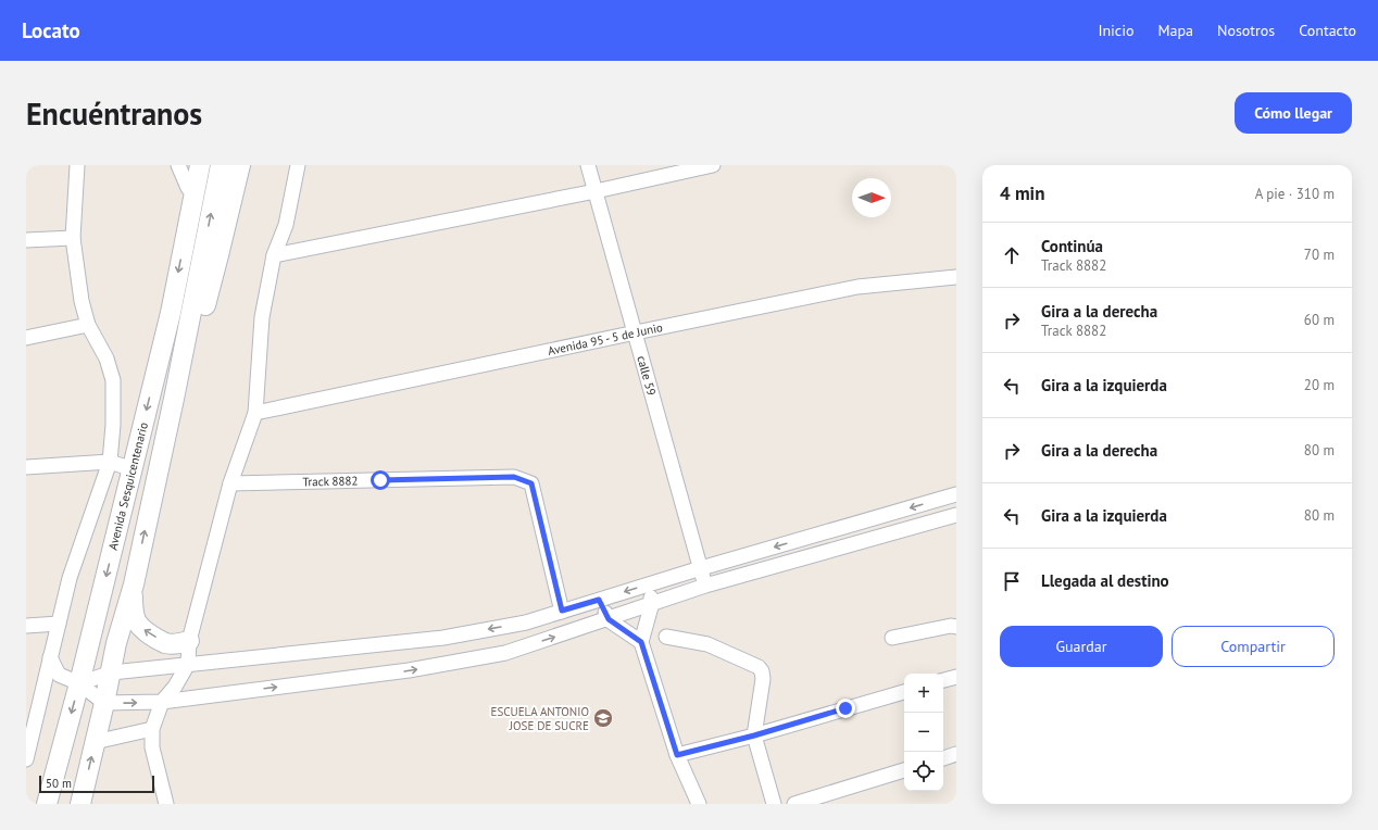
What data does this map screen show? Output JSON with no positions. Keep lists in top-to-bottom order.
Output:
{
  "streets": {
    "main road": ["Avenida Sesquicentenario"],
    "street": ["Avenida 95 - 5 de Junio", "calle 59", "Track 8882"]
  },
  "crossings": [
    ["Avenida 95 - 5 de Junio", "calle 59"]
  ],
  "places": {
    "school or university": ["ESCUELA ANTONIO JOSE DE SUCRE"]
  },
  "scale_bar": "50 m",
  "north": "right",
  "page": {
    "header": "Locato",
    "nav": [
      "Inicio",
      "Mapa",
      "Nosotros",
      "Contacto"
    ],
    "buttons": [
      "Cómo llegar",
      ["Guardar", "Compartir"]
    ],
    "title": "Encuéntranos",
    "heading": ["4 min", "A pie · 310 m"],
    "list": [
      ["Continúa", "Track 8882", "70 m"],
      ["Gira a la derecha", "Track 8882", "60 m"],
      ["Gira a la izquierda", "20 m"],
      ["Gira a la derecha", "80 m"],
      ["Gira a la izquierda", "80 m"],
      "Llegada al destino"
    ],
    "map_buttons": ["+", "−"],
    "scale": "50 m"
  }
}
